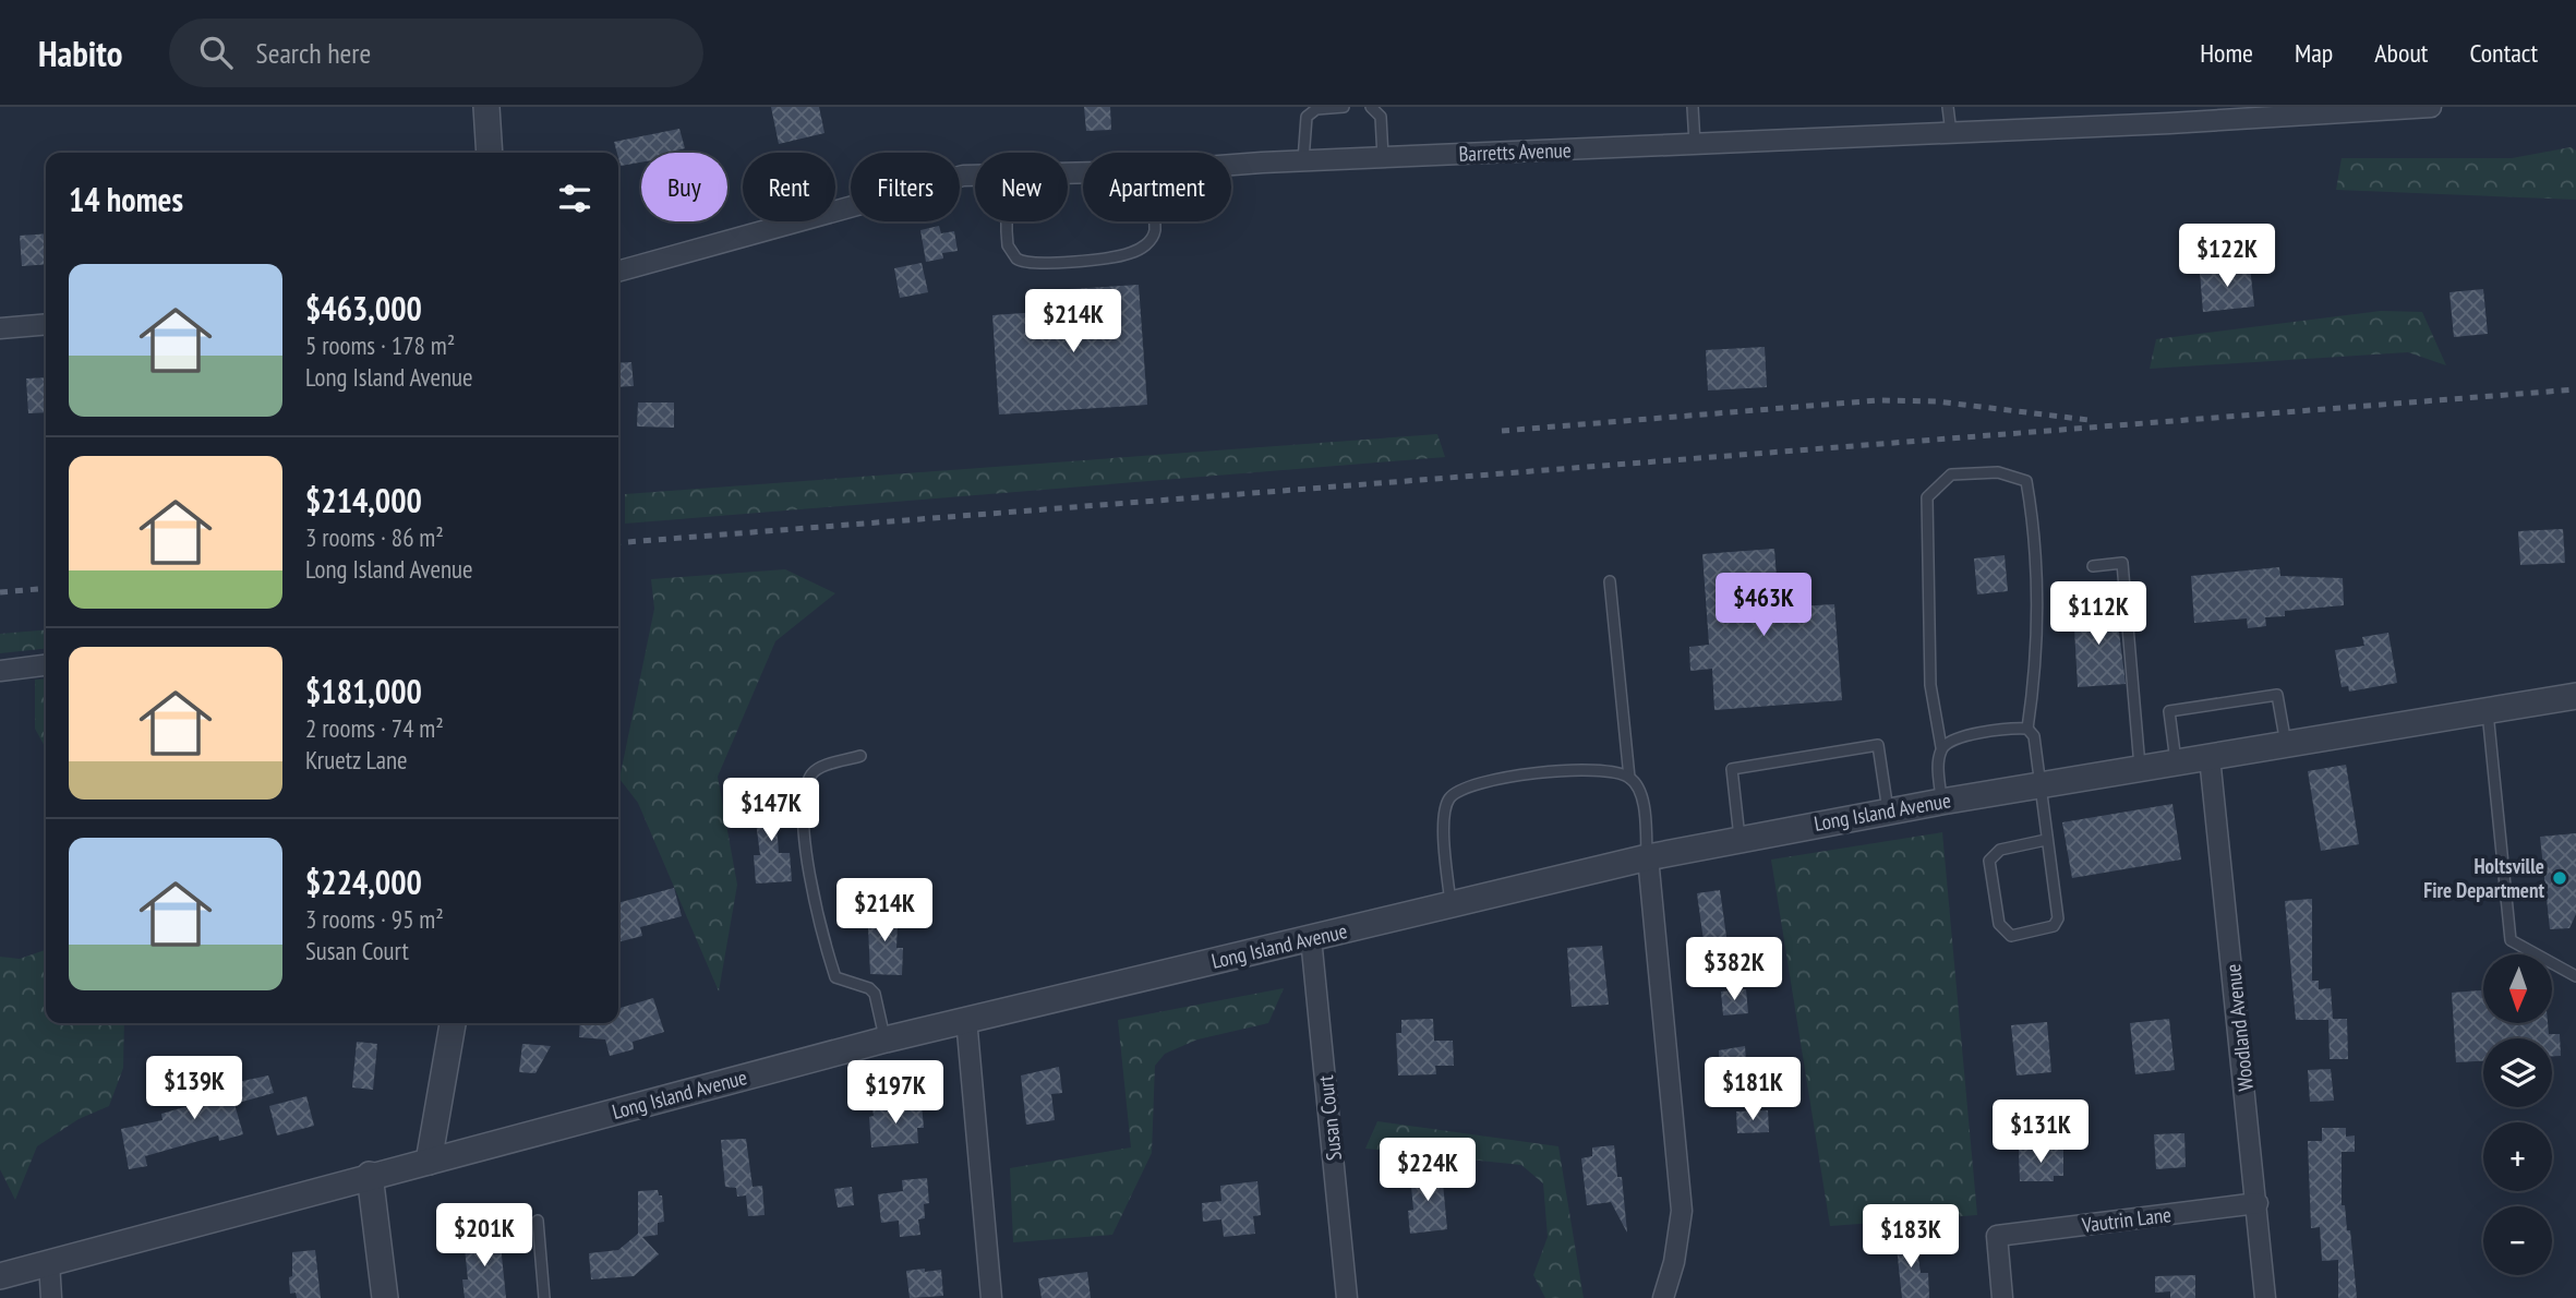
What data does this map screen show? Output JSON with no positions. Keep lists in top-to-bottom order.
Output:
{
  "streets": {
    "street": [
      "Barretts Avenue",
      "Long Island Avenue",
      "Woodland Avenue",
      "Susan Court",
      "Vautrin Lane"
    ]
  },
  "crossings": [
    ["Long Island Avenue", "Woodland Avenue"],
    ["Long Island Avenue", "Susan Court"],
    ["Woodland Avenue", "Vautrin Lane"]
  ],
  "places": ["Holtsville Fire Department"],
  "north": "bottom",
  "page": {
    "header": "Habito",
    "search": "Search here",
    "nav": [
      "Home",
      "Map",
      "About",
      "Contact"
    ],
    "chip": [
      "Buy",
      "Rent",
      "Filters",
      "New",
      "Apartment"
    ],
    "heading": "14 homes",
    "price": [
      "$122K",
      "$214K",
      "$463K",
      "$112K",
      "$147K",
      "$214K",
      "$382K",
      "$139K",
      "$181K",
      "$197K",
      "$131K",
      "$224K",
      "$201K",
      "$183K"
    ],
    "list": [
      {
        "name": "$463,000",
        "note": "5 rooms · 178 m² · Long Island Avenue"
      },
      {
        "name": "$214,000",
        "note": "3 rooms · 86 m² · Long Island Avenue"
      },
      {
        "name": "$181,000",
        "note": "2 rooms · 74 m² · Kruetz Lane"
      },
      {
        "name": "$224,000",
        "note": "3 rooms · 95 m² · Susan Court"
      }
    ],
    "map_buttons": ["+", "−"]
  }
}
